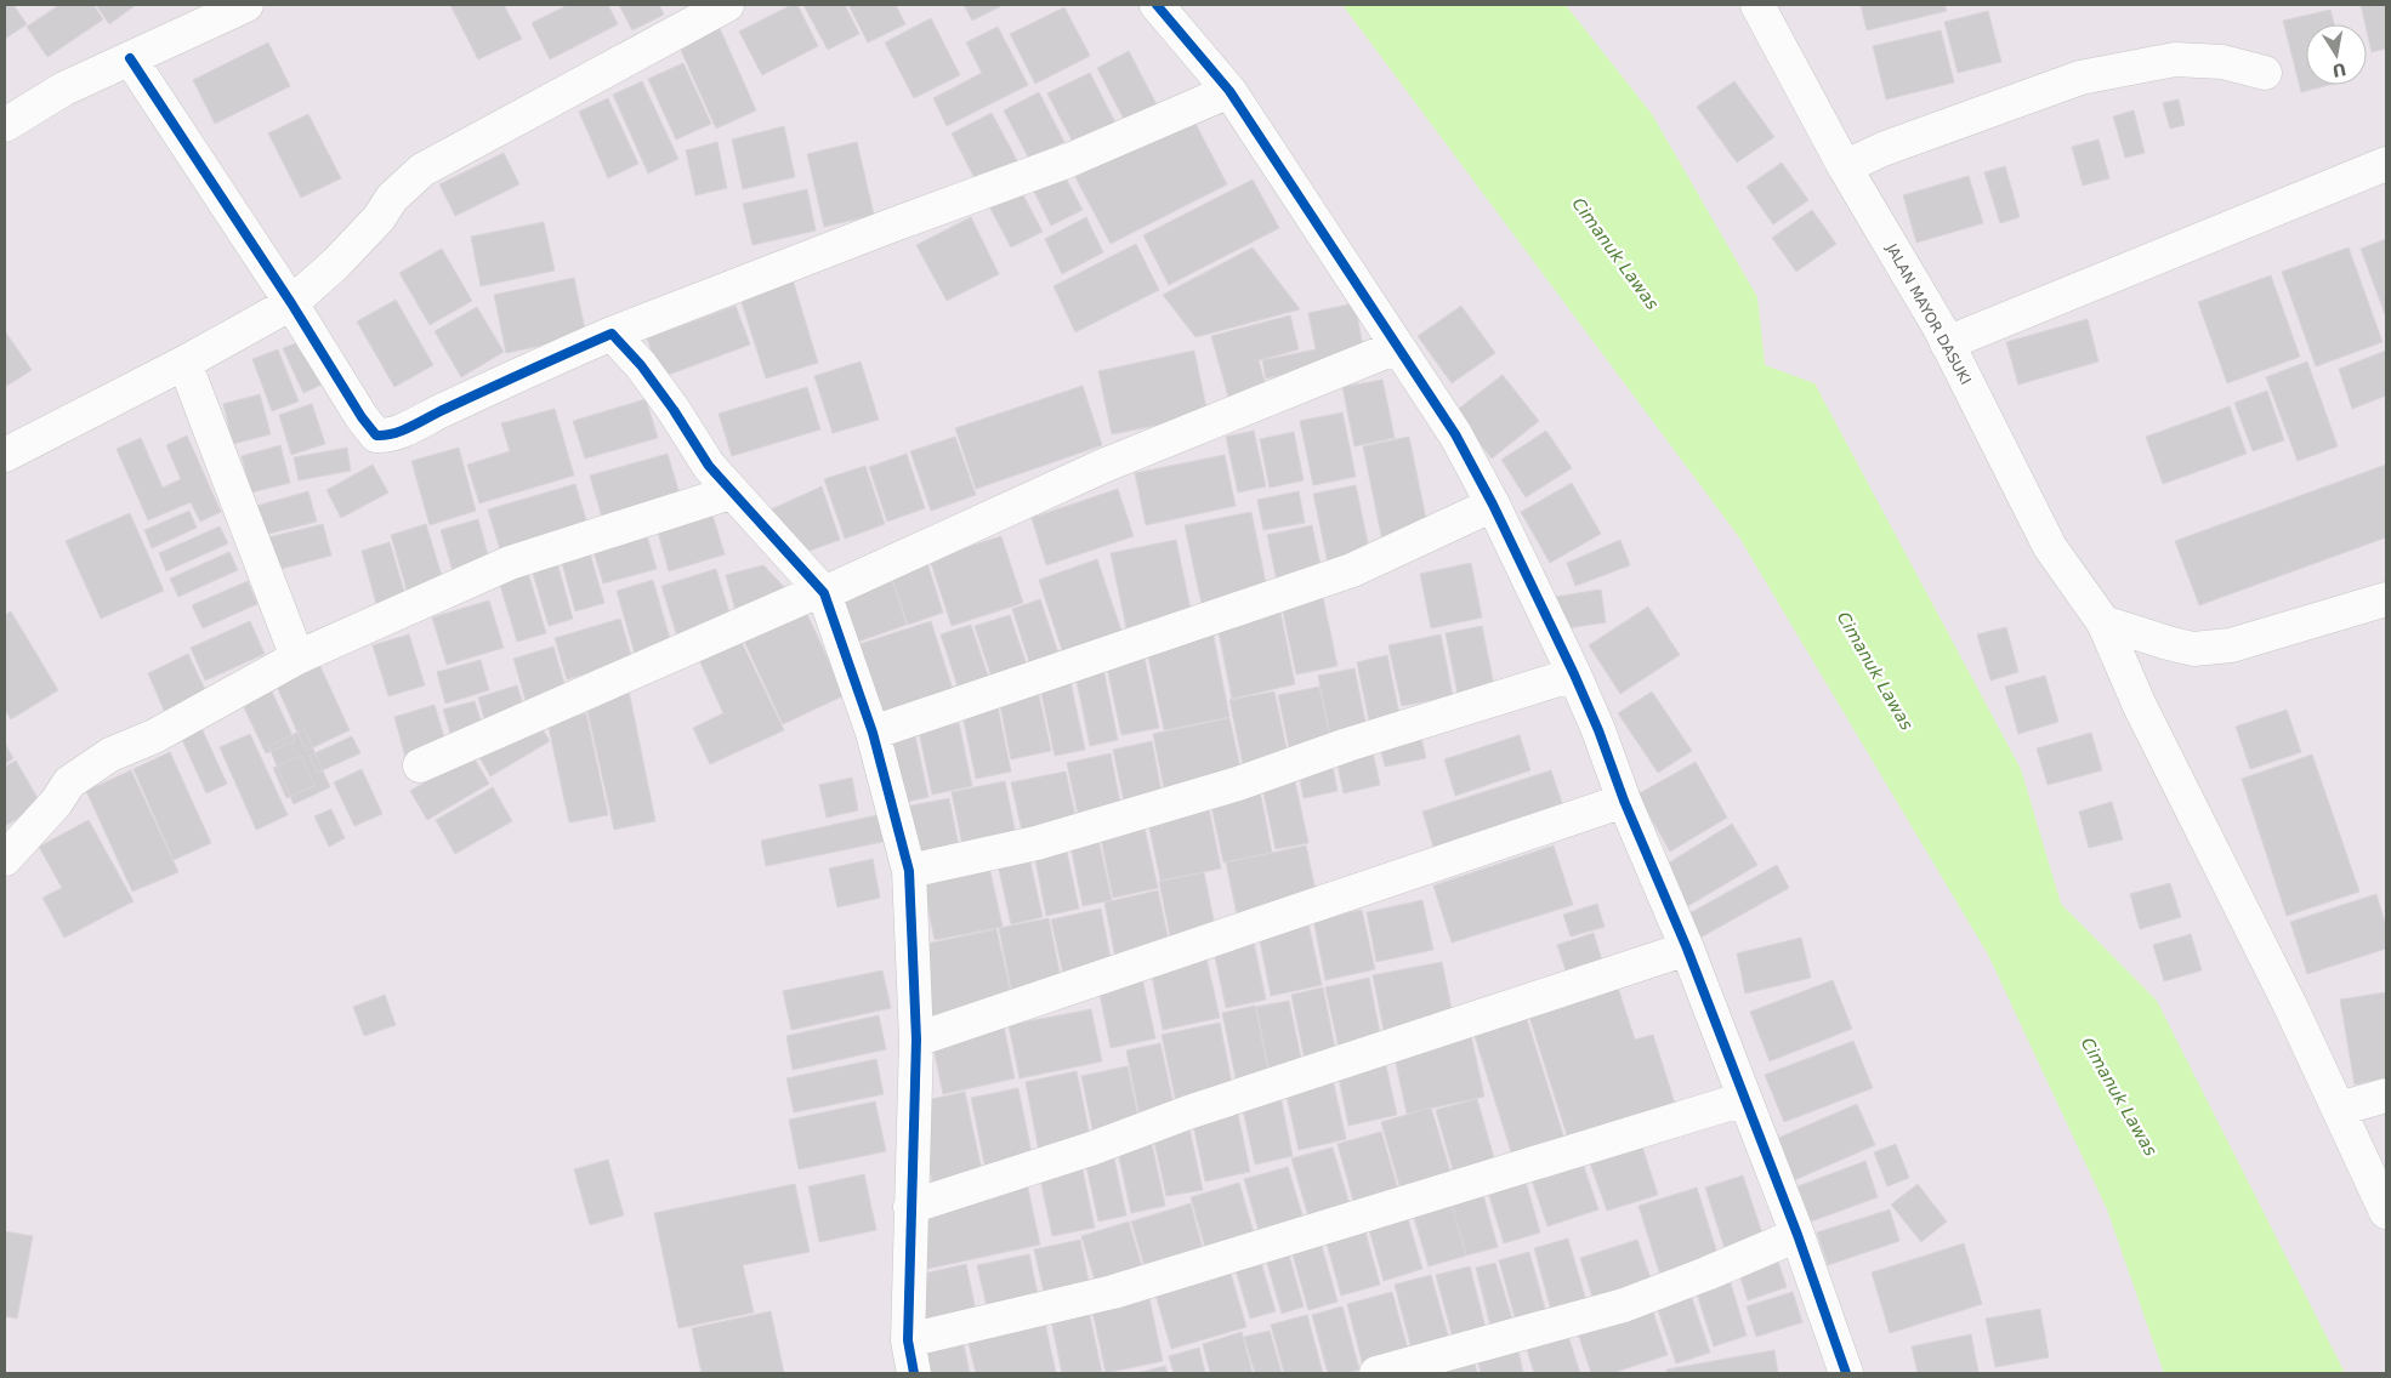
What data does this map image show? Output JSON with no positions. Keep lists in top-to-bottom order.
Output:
{
  "streets": {
    "street": ["JALAN MAYOR DASUKI"]
  },
  "water": ["Cimanuk Lawas"],
  "north": "bottom"
}
